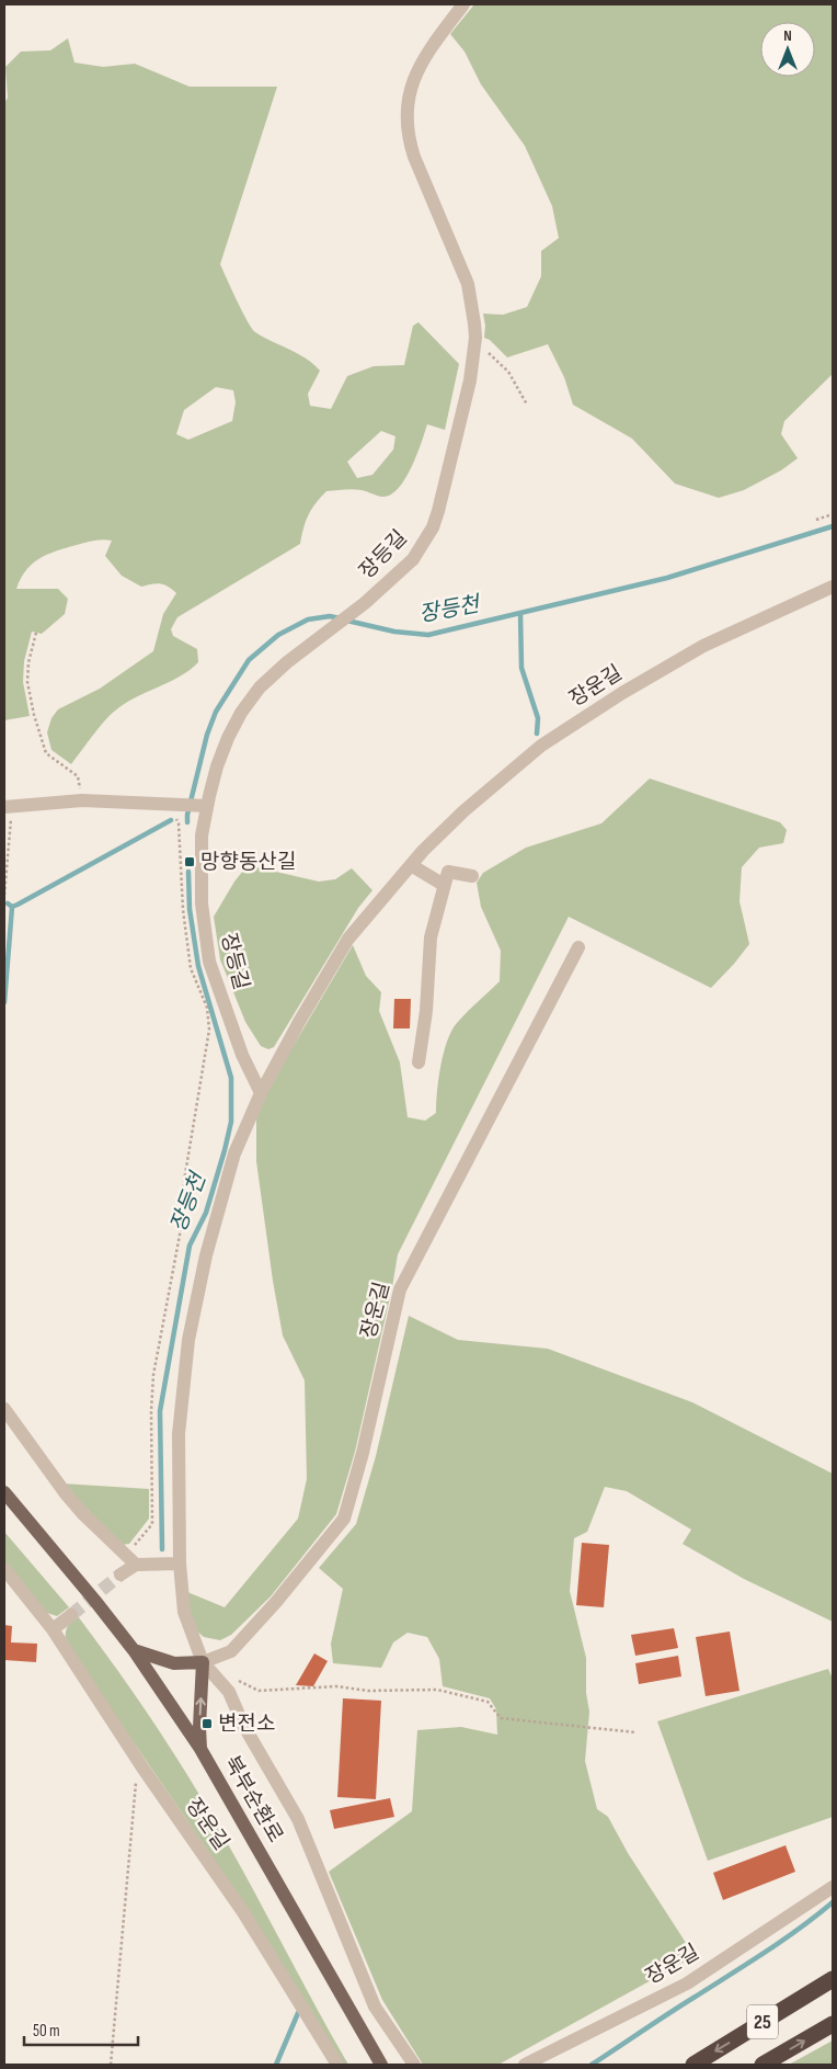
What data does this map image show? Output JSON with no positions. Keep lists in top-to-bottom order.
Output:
{
  "streets": {
    "highway": ["25"],
    "main road": ["북부순환로"],
    "street": ["장등길", "장운길"]
  },
  "crossings": [
    ["장등길", "장운길"]
  ],
  "water": ["장등천"],
  "places": {
    "transit": ["망향동산길", "변전소"]
  },
  "scale_bar": "50 m",
  "north": "top"
}
